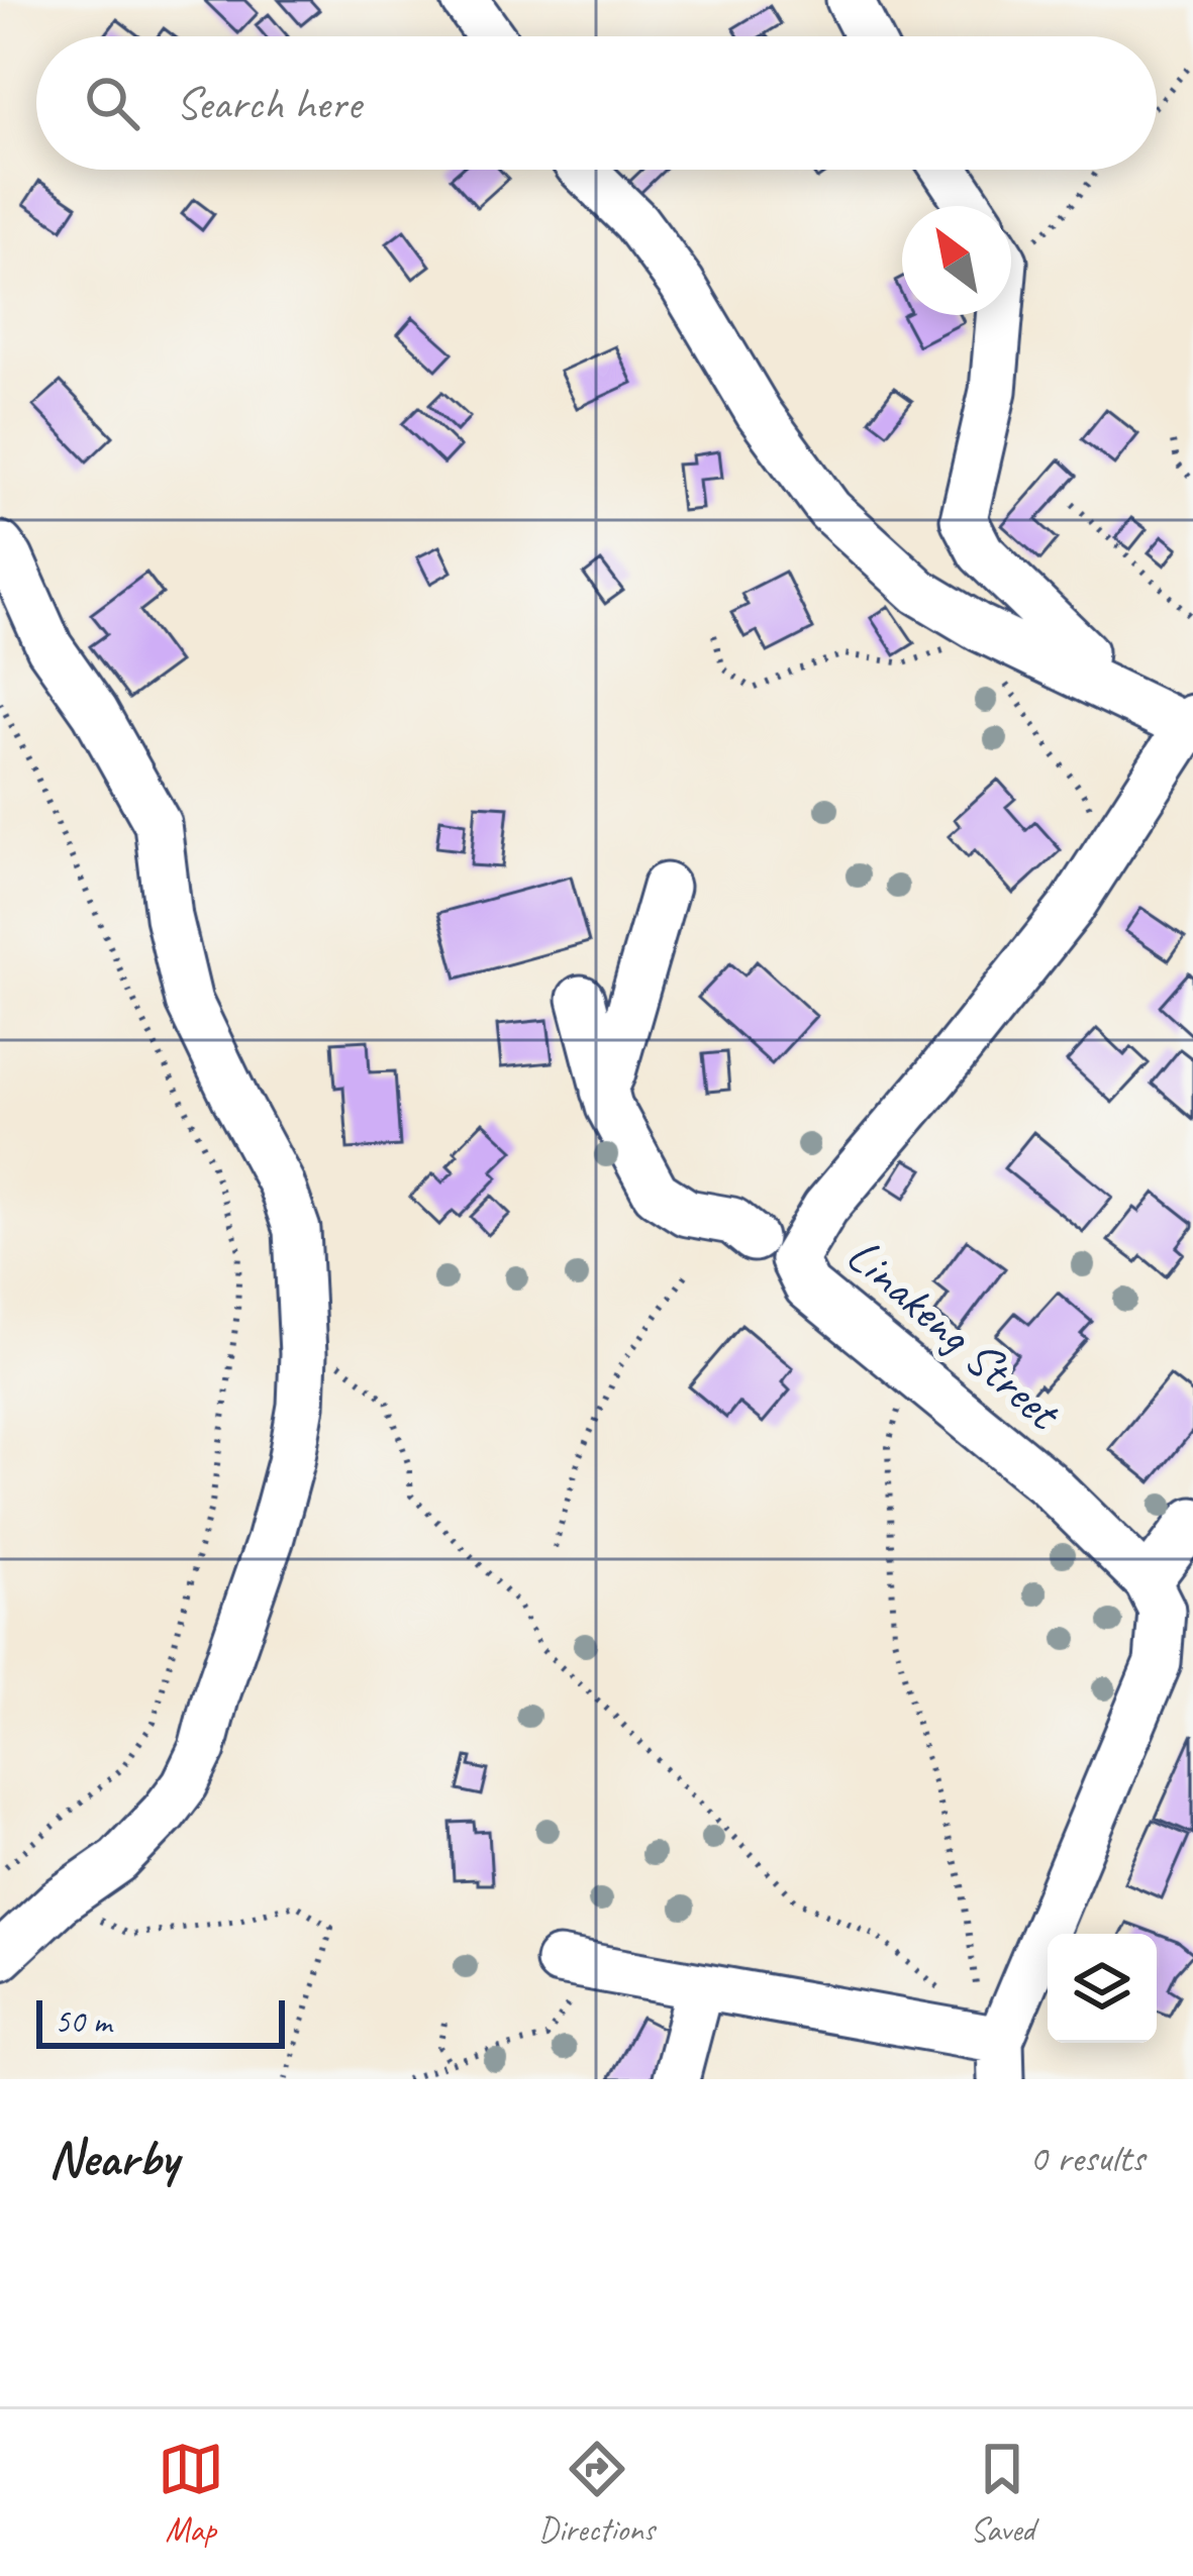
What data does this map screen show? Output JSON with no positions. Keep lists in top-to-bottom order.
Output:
{
  "streets": {
    "street": ["Linakeng Street"]
  },
  "scale_bar": "50 m",
  "north": "top left",
  "page": {
    "search": "Search here",
    "scale": "50 m",
    "heading": ["Nearby", "0 results"],
    "nav": ["Map", "Directions", "Saved"]
  }
}
